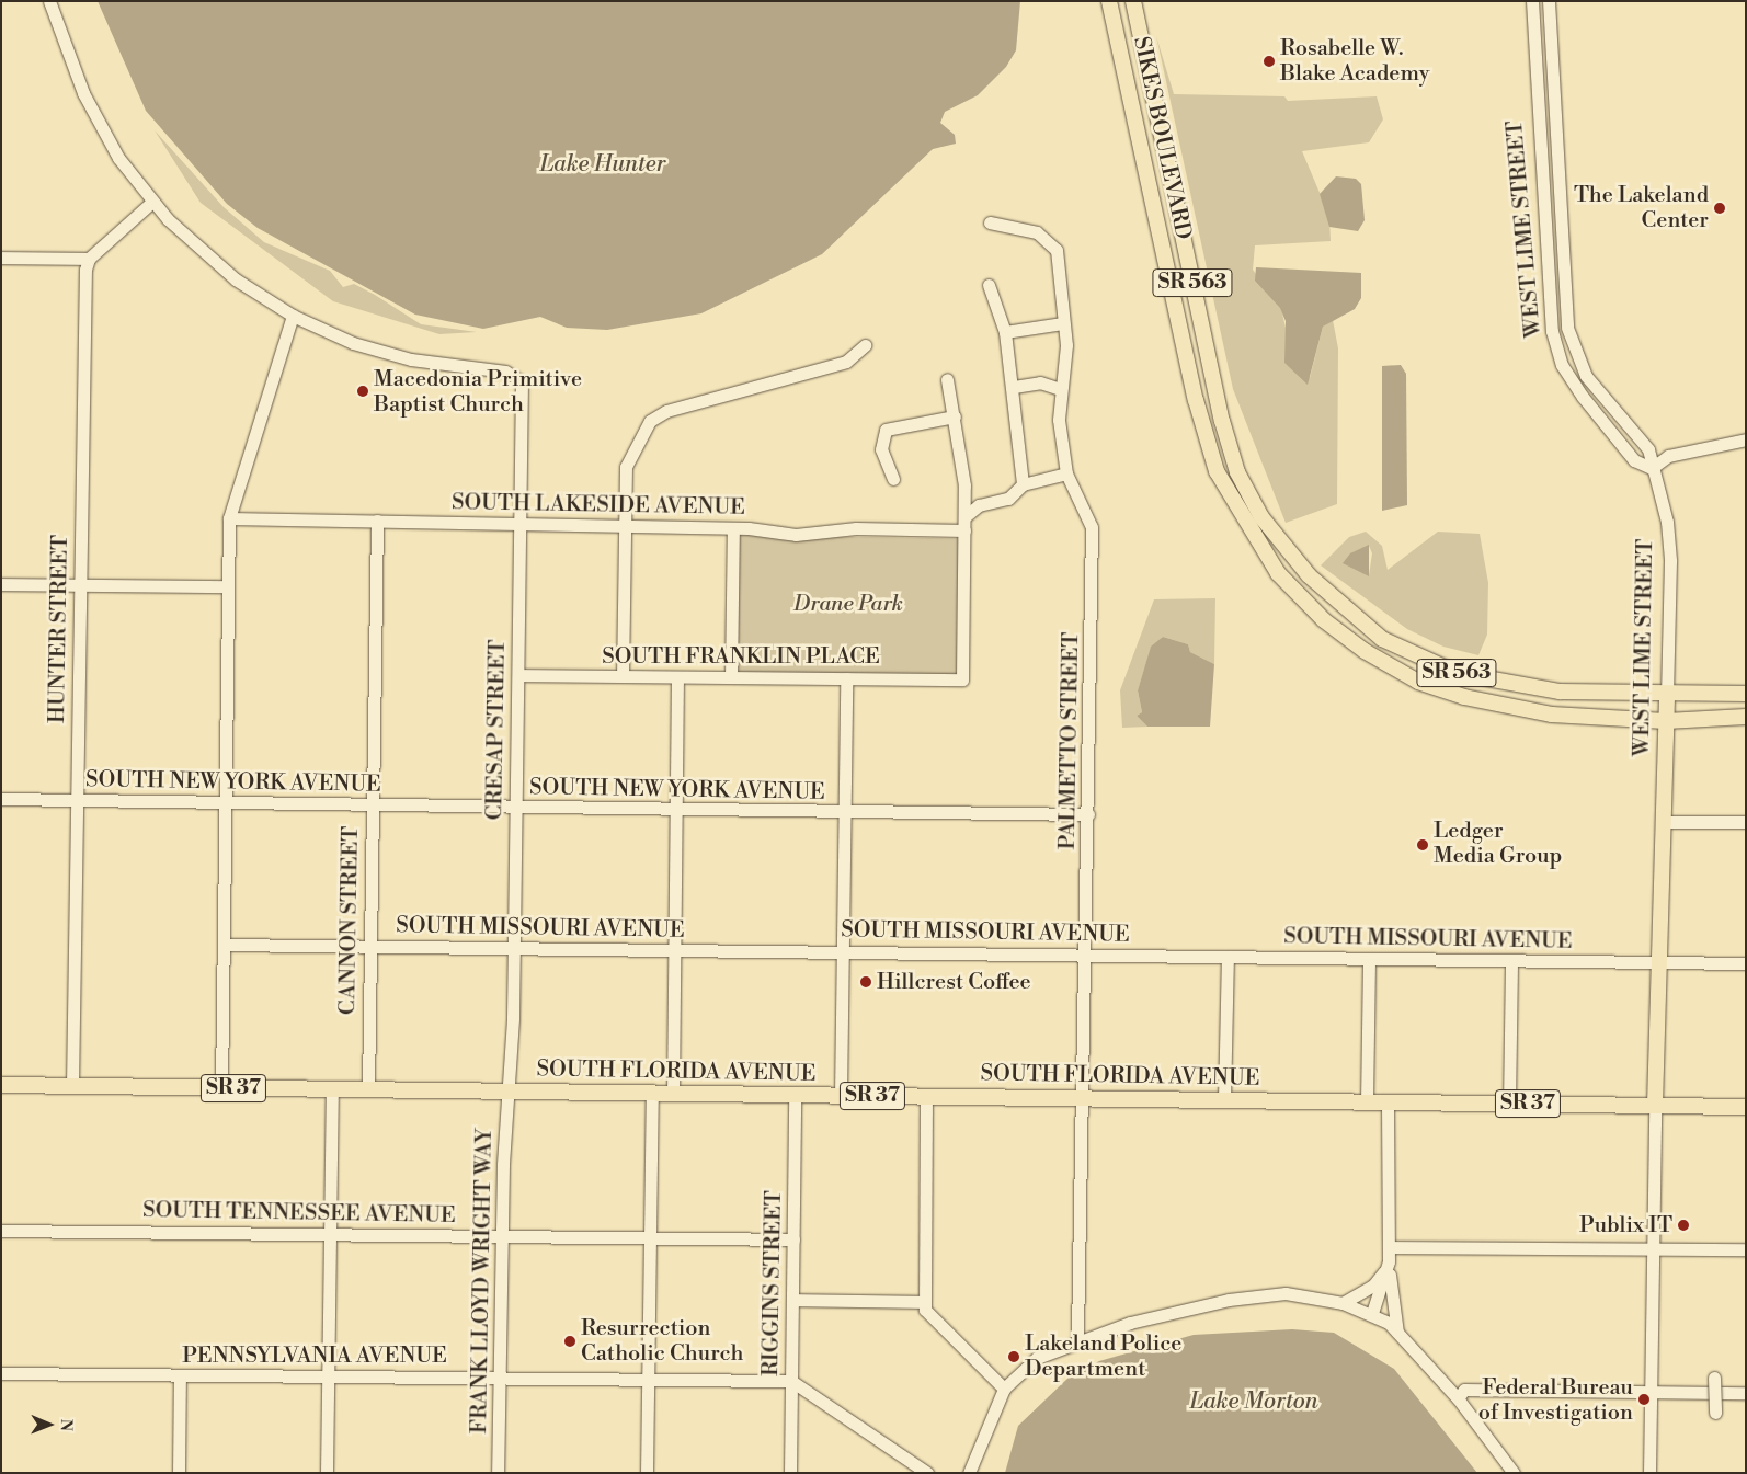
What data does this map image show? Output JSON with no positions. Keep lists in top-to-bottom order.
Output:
{
  "streets": {
    "main road": [
      "SIKES BOULEVARD",
      "WEST LIME STREET",
      "SR 563",
      "SOUTH FLORIDA AVENUE",
      "SR 37"
    ],
    "street": [
      "SOUTH LAKESIDE AVENUE",
      "HUNTER STREET",
      "SOUTH FRANKLIN PLACE",
      "CRESAP STREET",
      "PALMETTO STREET",
      "SOUTH NEW YORK AVENUE",
      "CANNON STREET",
      "SOUTH MISSOURI AVENUE",
      "SOUTH TENNESSEE AVENUE",
      "FRANK LLOYD WRIGHT WAY",
      "RIGGINS STREET",
      "PENNSYLVANIA AVENUE"
    ]
  },
  "crossings": [
    ["SIKES BOULEVARD", "WEST LIME STREET"],
    ["WEST LIME STREET", "SOUTH MISSOURI AVENUE"],
    ["WEST LIME STREET", "SOUTH FLORIDA AVENUE"],
    ["SOUTH LAKESIDE AVENUE", "SOUTH FRANKLIN PLACE"],
    ["SOUTH LAKESIDE AVENUE", "CRESAP STREET"],
    ["SOUTH LAKESIDE AVENUE", "CANNON STREET"],
    ["HUNTER STREET", "SOUTH NEW YORK AVENUE"],
    ["HUNTER STREET", "SOUTH FLORIDA AVENUE"],
    ["SOUTH FRANKLIN PLACE", "CRESAP STREET"],
    ["CRESAP STREET", "SOUTH NEW YORK AVENUE"],
    ["CRESAP STREET", "SOUTH MISSOURI AVENUE"],
    ["CRESAP STREET", "SOUTH FLORIDA AVENUE"],
    ["CRESAP STREET", "FRANK LLOYD WRIGHT WAY"],
    ["PALMETTO STREET", "SOUTH NEW YORK AVENUE"],
    ["PALMETTO STREET", "SOUTH MISSOURI AVENUE"],
    ["PALMETTO STREET", "SOUTH FLORIDA AVENUE"],
    ["SOUTH NEW YORK AVENUE", "CANNON STREET"],
    ["CANNON STREET", "SOUTH MISSOURI AVENUE"],
    ["CANNON STREET", "SOUTH FLORIDA AVENUE"],
    ["SOUTH FLORIDA AVENUE", "FRANK LLOYD WRIGHT WAY"],
    ["SOUTH FLORIDA AVENUE", "RIGGINS STREET"],
    ["SOUTH TENNESSEE AVENUE", "FRANK LLOYD WRIGHT WAY"],
    ["SOUTH TENNESSEE AVENUE", "RIGGINS STREET"],
    ["FRANK LLOYD WRIGHT WAY", "PENNSYLVANIA AVENUE"],
    ["RIGGINS STREET", "PENNSYLVANIA AVENUE"]
  ],
  "water": ["Lake Hunter", "Lake Morton"],
  "parks": ["Drane Park"],
  "places": [
    "Rosabelle W. Blake Academy",
    "The Lakeland Center",
    "Macedonia Primitive Baptist Church",
    "Ledger Media Group",
    "Hillcrest Coffee",
    "Publix IT",
    "Resurrection Catholic Church",
    "Lakeland Police Department",
    "Federal Bureau of Investigation"
  ],
  "north": "right"
}
